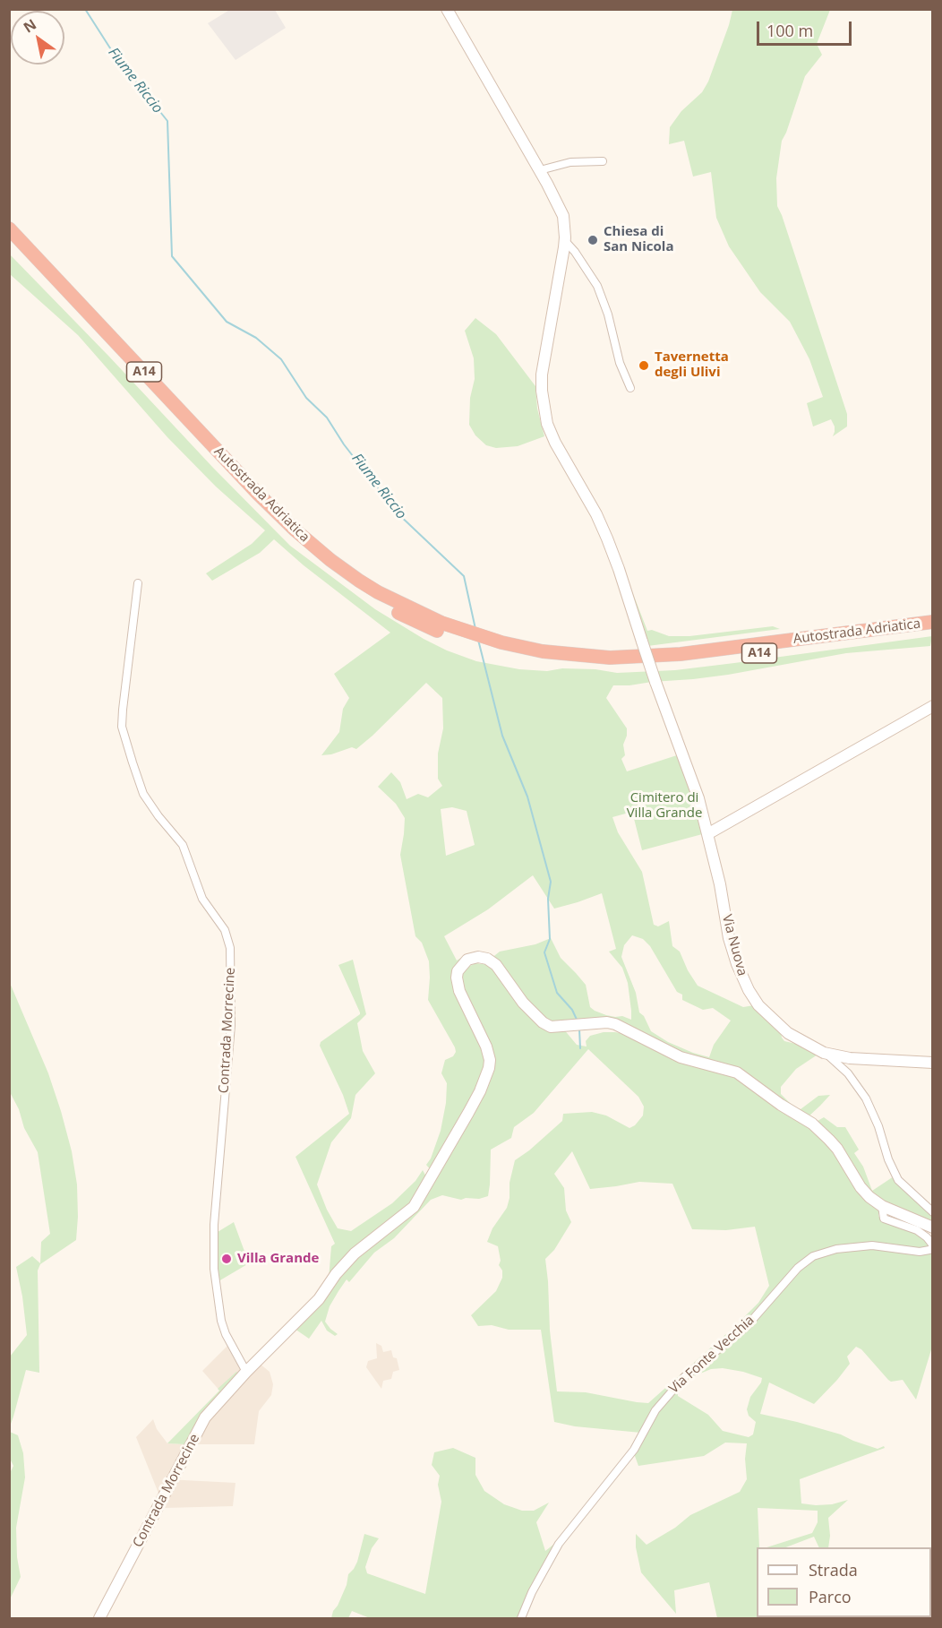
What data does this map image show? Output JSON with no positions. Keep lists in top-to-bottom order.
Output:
{
  "streets": {
    "highway": ["A14", "Autostrada Adriatica"],
    "street": ["Via Nuova", "Contrada Morrecine", "Via Fonte Vecchia"]
  },
  "crossings": [
    ["Contrada Morrecine", "Via Fonte Vecchia"]
  ],
  "water": ["Fiume Riccio"],
  "parks": ["Cimitero di Villa Grande"],
  "places": ["Chiesa di San Nicola", "Tavernetta degli Ulivi", "Villa Grande"],
  "legend": ["Strada", "Parco"],
  "scale_bar": "100 m",
  "north": "top left"
}
